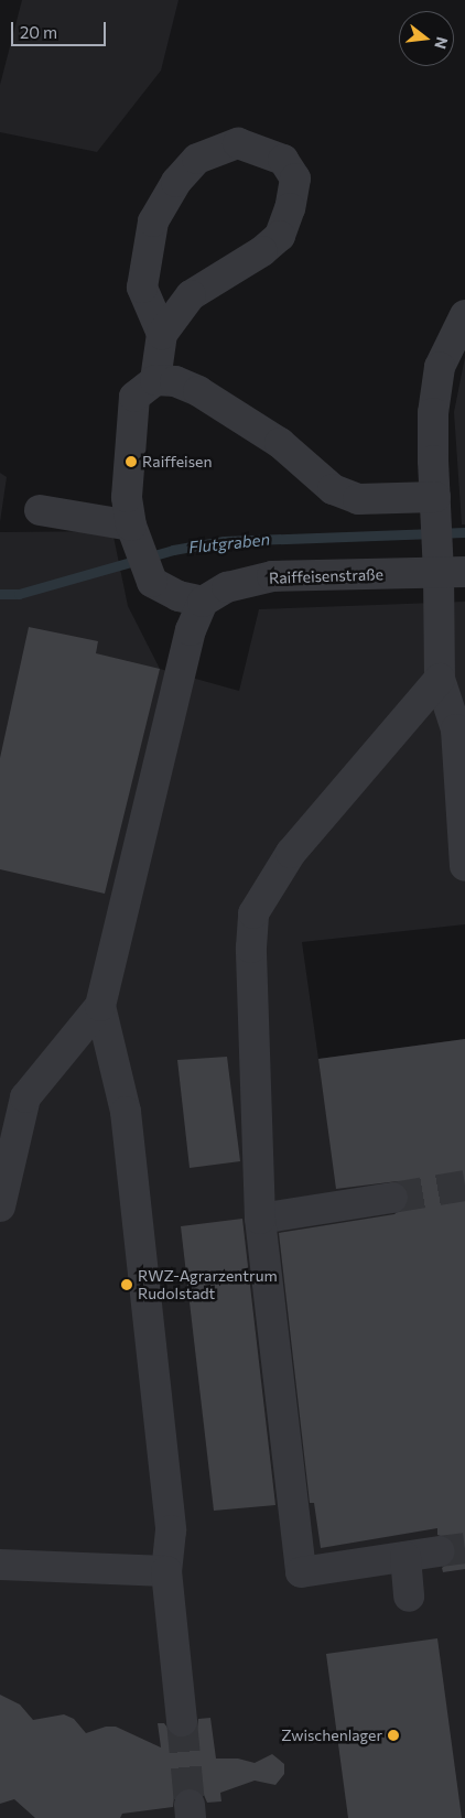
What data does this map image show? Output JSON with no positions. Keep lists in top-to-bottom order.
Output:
{
  "streets": {
    "street": ["Raiffeisenstraße"]
  },
  "water": ["Flutgraben"],
  "places": ["Raiffeisen", "RWZ-Agrarzentrum Rudolstadt", "Zwischenlager"],
  "scale_bar": "20 m",
  "north": "right"
}
